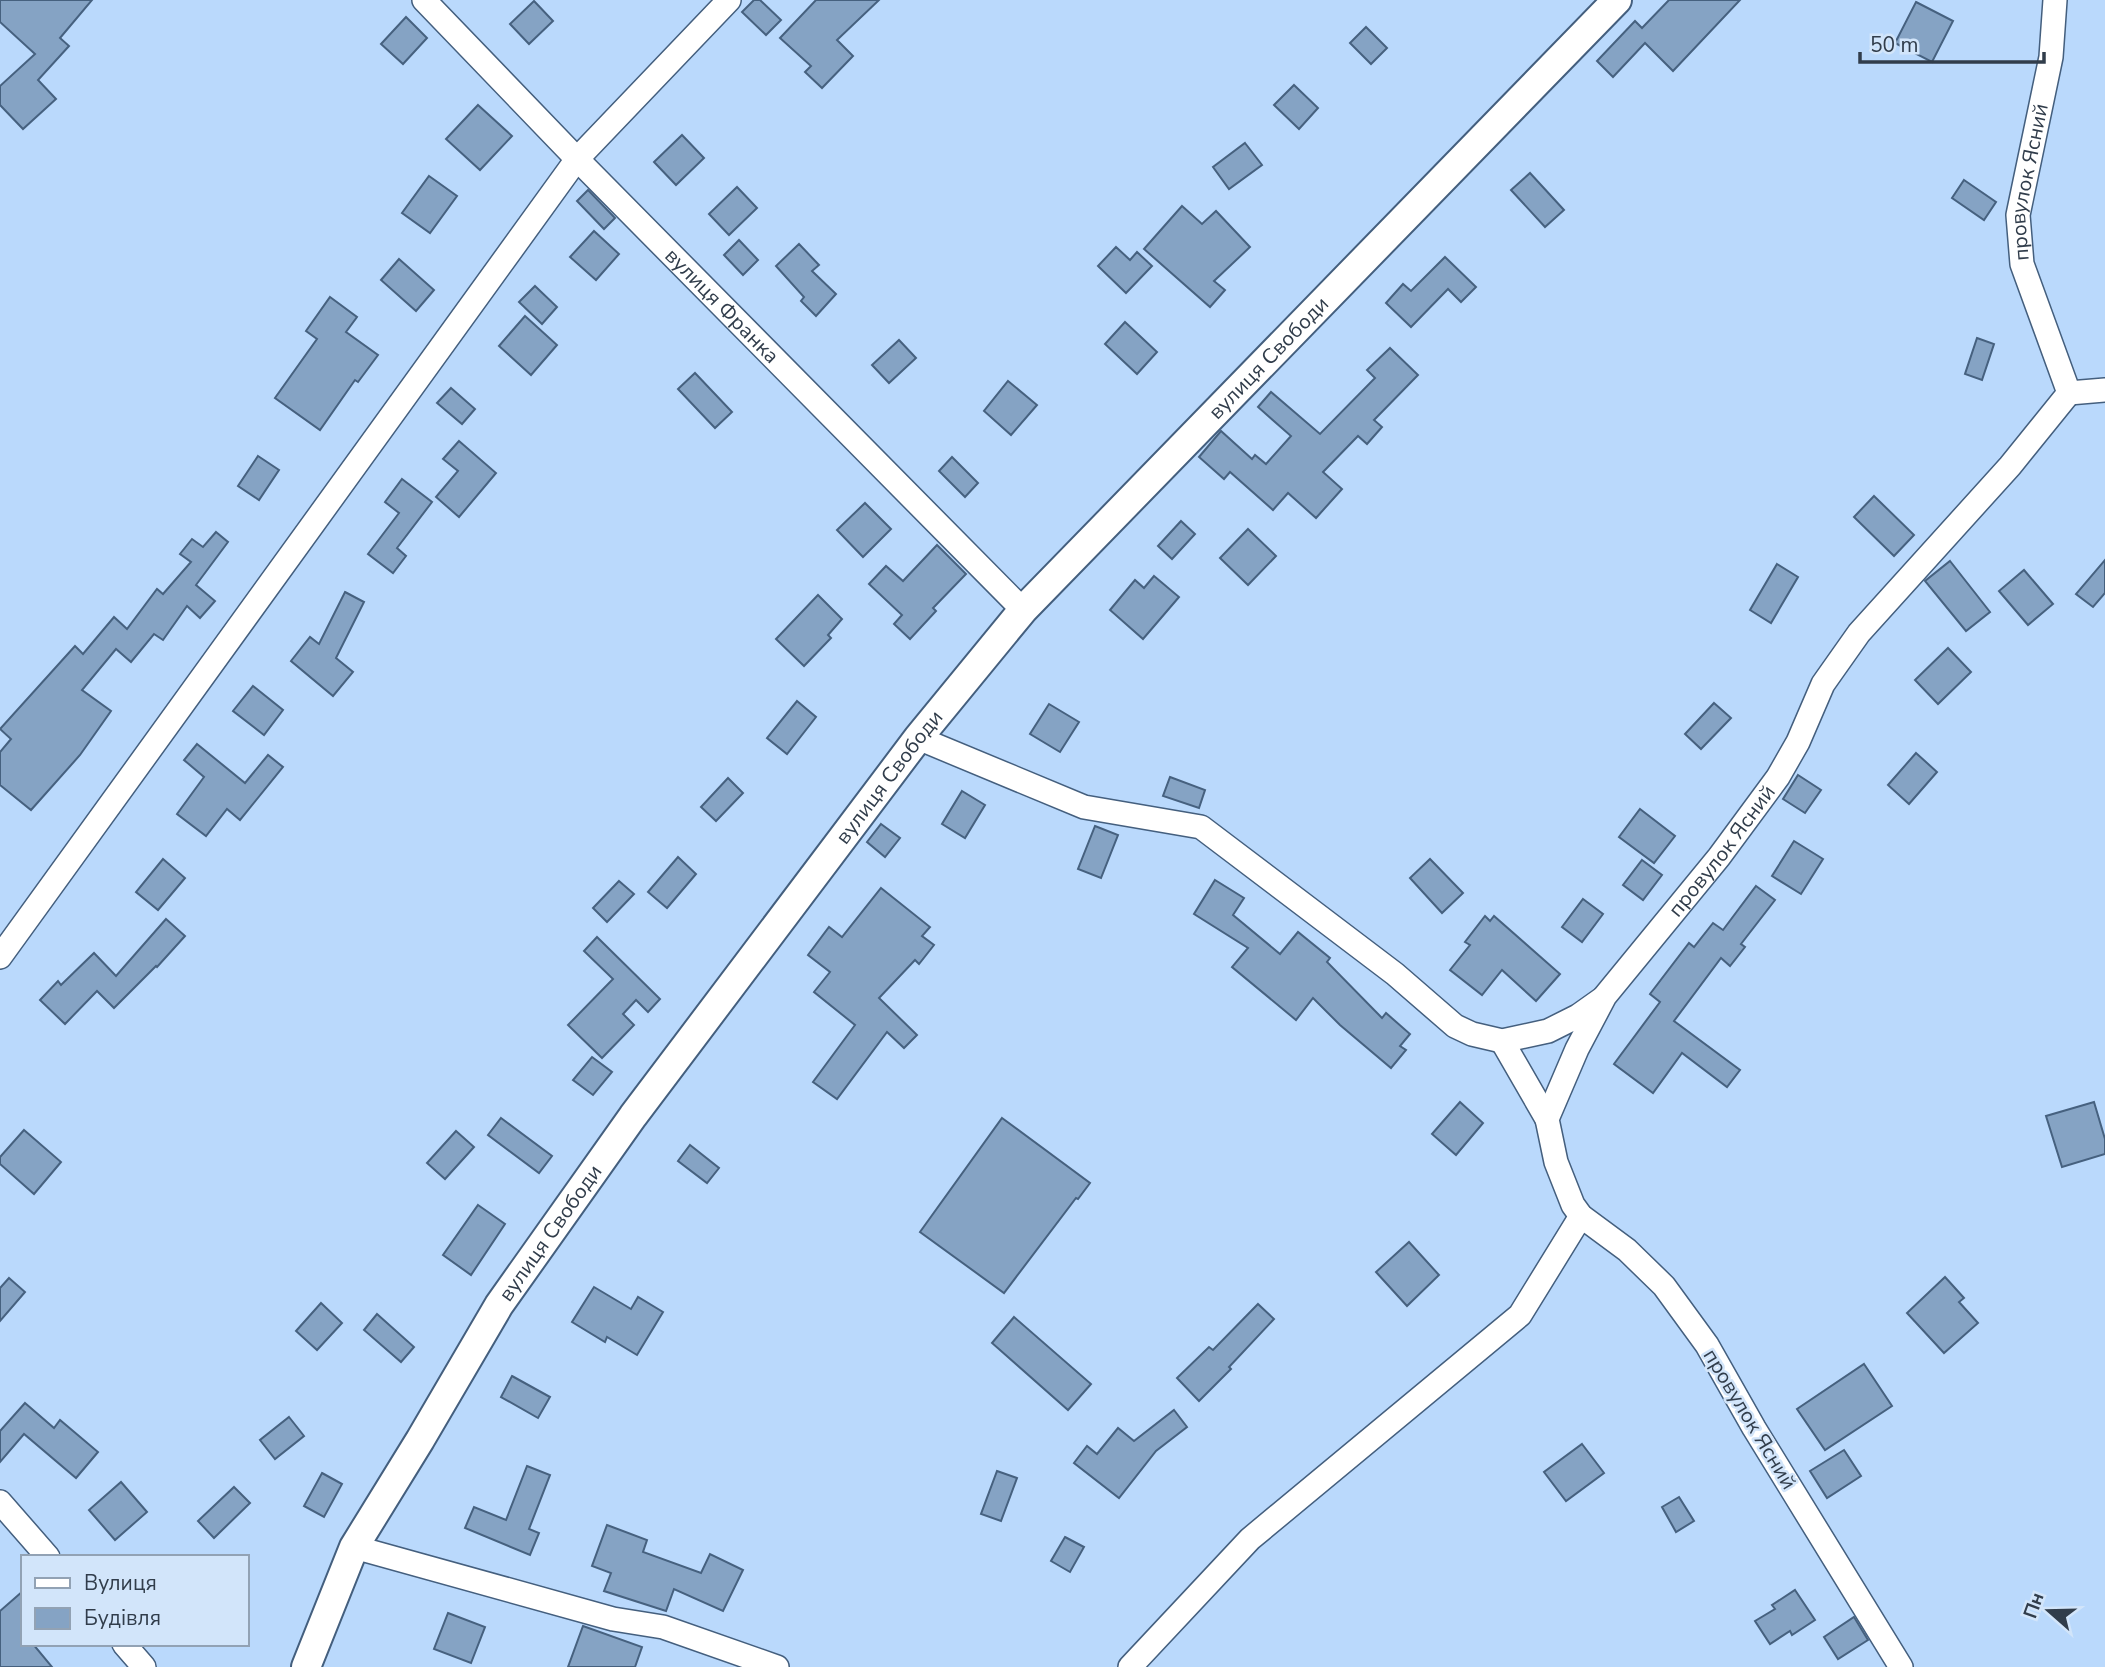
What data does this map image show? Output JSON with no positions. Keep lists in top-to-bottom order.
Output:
{
  "streets": {
    "street": ["провулок Ясний", "вулиця Франка", "вулиця Свободи"]
  },
  "crossings": [
    ["вулиця Франка", "вулиця Свободи"]
  ],
  "legend": ["Вулиця", "Будівля"],
  "scale_bar": "50 m",
  "north": "left"
}
